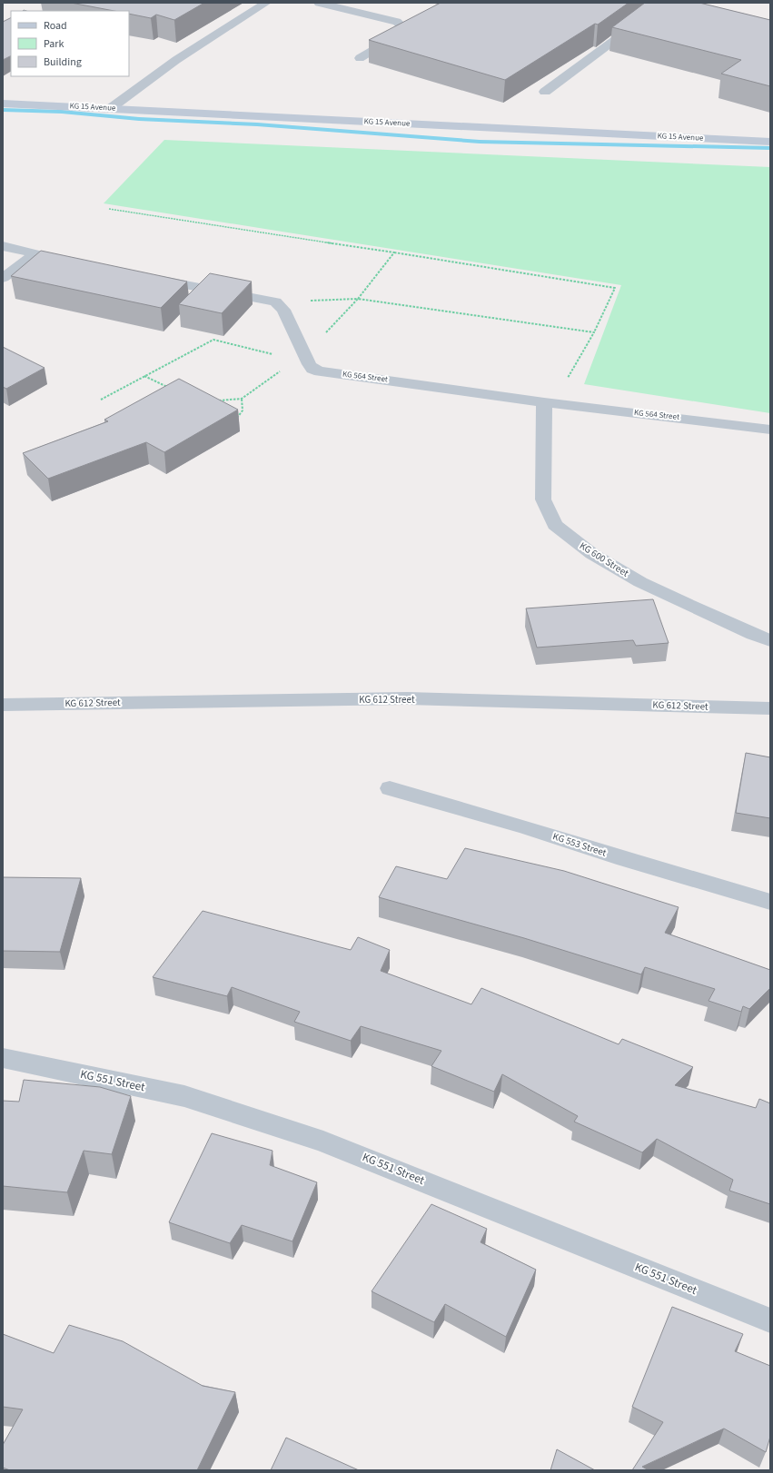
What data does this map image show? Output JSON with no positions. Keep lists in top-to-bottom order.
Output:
{
  "streets": {
    "main road": ["KG 15 Avenue"],
    "street": [
      "KG 564 Street",
      "KG 600 Street",
      "KG 612 Street",
      "KG 553 Street",
      "KG 551 Street"
    ]
  },
  "crossings": [
    ["KG 564 Street", "KG 600 Street"]
  ],
  "legend": ["Road", "Park", "Building"]
}
